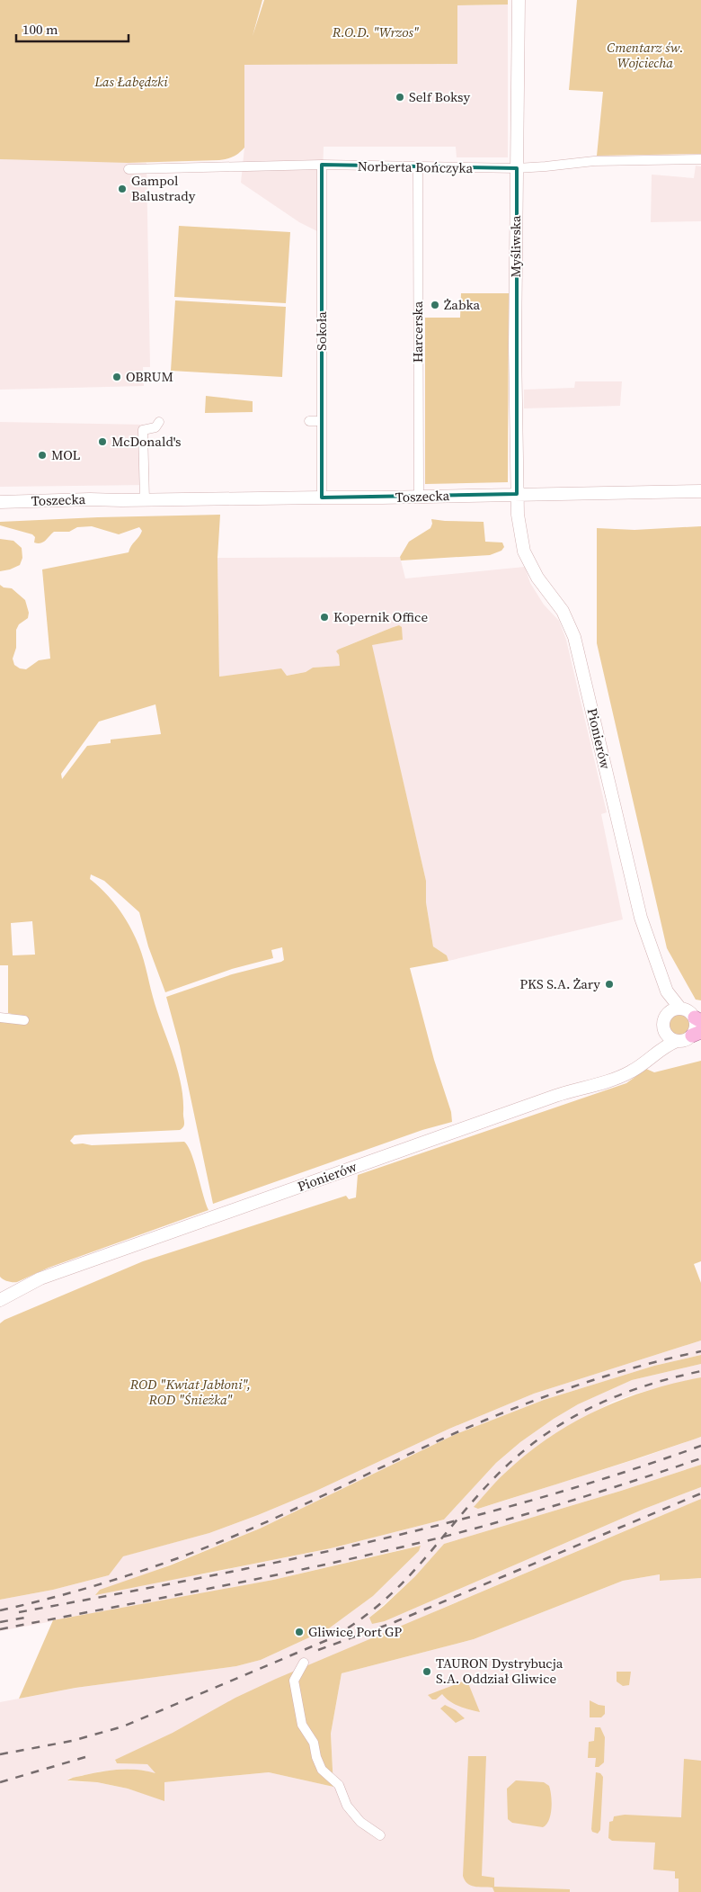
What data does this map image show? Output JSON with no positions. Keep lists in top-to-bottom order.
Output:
{
  "streets": {
    "main road": ["Myśliwska", "Toszecka", "Pionierów"],
    "street": ["Norberta Bończyka", "Sokoła", "Harcerska"]
  },
  "crossings": [
    ["Norberta Bończyka", "Myśliwska"],
    ["Norberta Bończyka", "Sokoła"],
    ["Norberta Bończyka", "Harcerska"],
    ["Myśliwska", "Toszecka"],
    ["Myśliwska", "Pionierów"],
    ["Sokoła", "Toszecka"],
    ["Harcerska", "Toszecka"],
    ["Toszecka", "Pionierów"]
  ],
  "parks": [
    "R.O.D. \"Wrzos\"",
    "Cmentarz św. Wojciecha",
    "Las Łabędzki",
    "ROD \"Kwiat Jabłoni\", ROD \"Śnieżka\""
  ],
  "places": [
    "Self Boksy",
    "Gampol Balustrady",
    "Żabka",
    "OBRUM",
    "McDonald's",
    "MOL",
    "Kopernik Office",
    "PKS S.A. Żary",
    "Gliwice Port GP",
    "TAURON Dystrybucja S.A. Oddział Gliwice"
  ],
  "scale_bar": "100 m"
}
